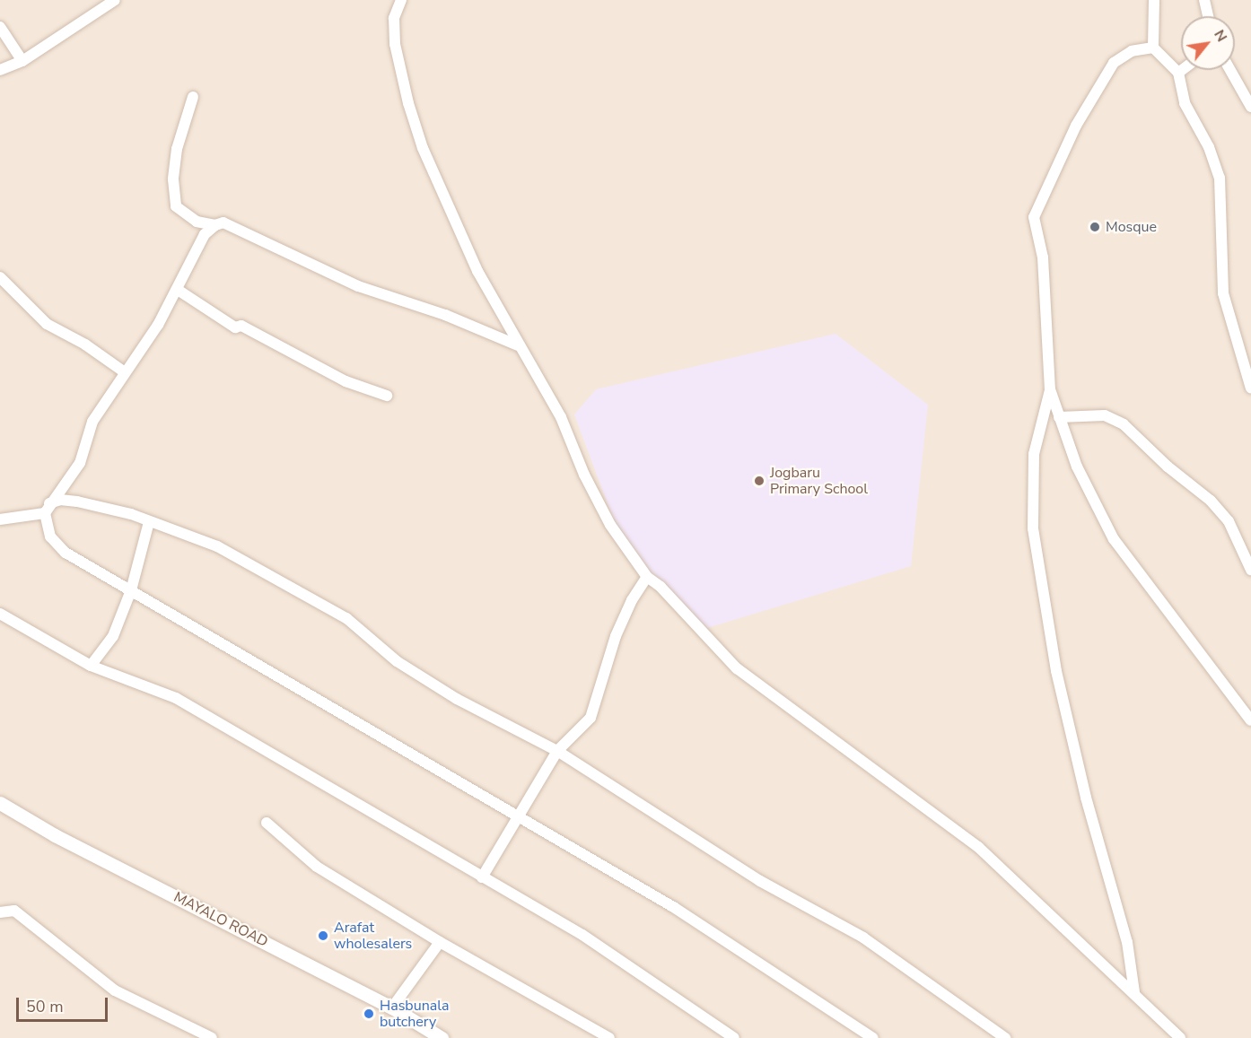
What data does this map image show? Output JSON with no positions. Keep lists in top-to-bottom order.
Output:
{
  "streets": {
    "street": ["MAYALO ROAD"]
  },
  "places": [
    "Mosque",
    "Jogbaru Primary School",
    "Arafat wholesalers",
    "Hasbunala butchery"
  ],
  "scale_bar": "50 m",
  "north": "top right"
}
